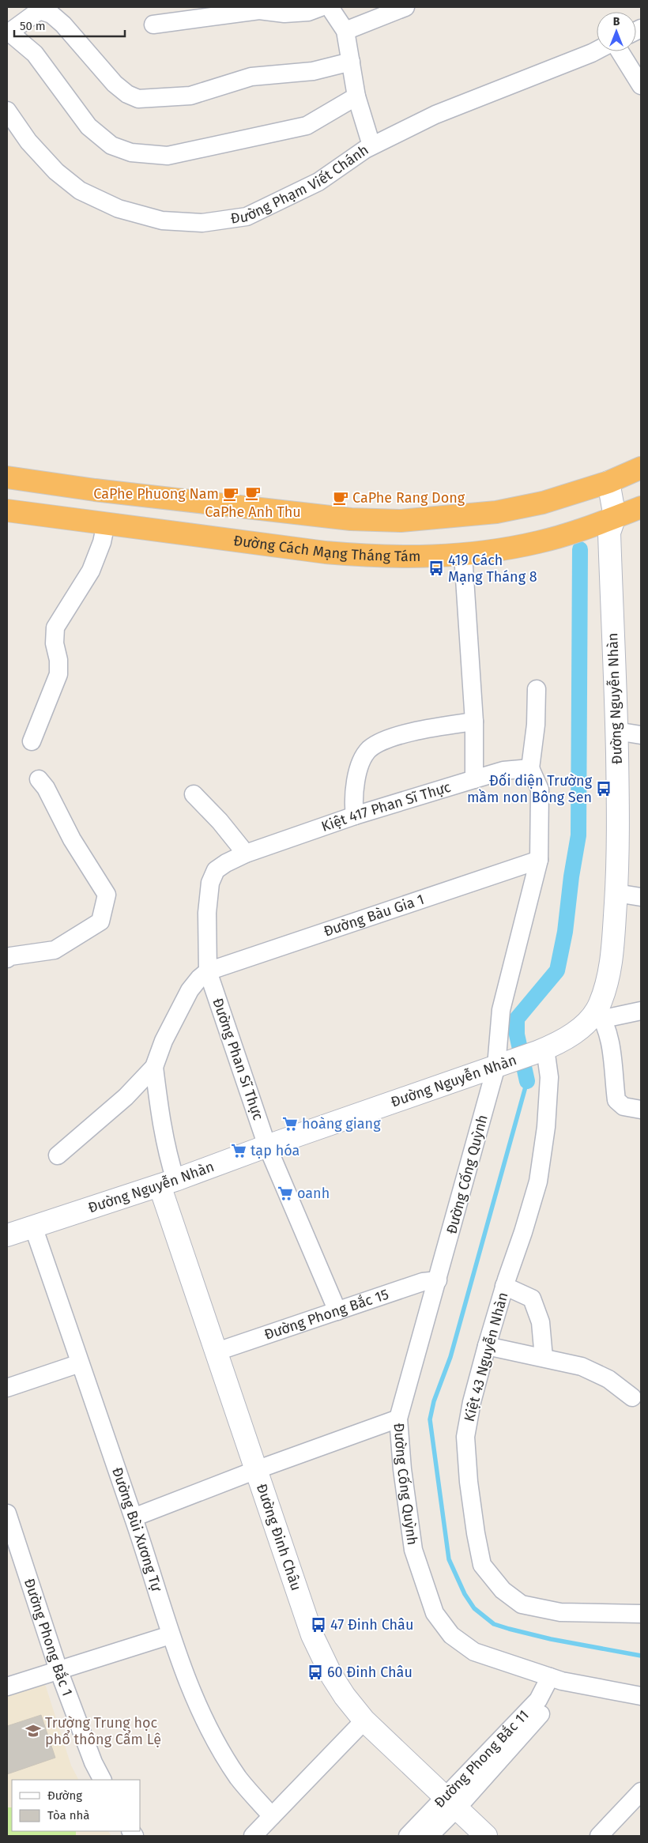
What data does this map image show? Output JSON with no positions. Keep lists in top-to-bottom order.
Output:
{
  "streets": {
    "highway": ["Đường Cách Mạng Tháng Tám"],
    "street": [
      "Đường Phạm Viết Chánh",
      "Đường Nguyễn Nhàn",
      "Kiệt 417 Phan Sĩ Thực",
      "Đường Bàu Gia 1",
      "Đường Phan Sĩ Thực",
      "Đường Cống Quỳnh",
      "Đường Phong Bắc 15",
      "Kiệt 43 Nguyễn Nhàn",
      "Đường Bùi Xương Tự",
      "Đường Đinh Châu",
      "Đường Phong Bắc 1",
      "Đường Phong Bắc 11"
    ]
  },
  "crossings": [
    ["Đường Cách Mạng Tháng Tám", "Đường Nguyễn Nhàn"],
    ["Đường Nguyễn Nhàn", "Đường Phan Sĩ Thực"],
    ["Đường Nguyễn Nhàn", "Đường Cống Quỳnh"],
    ["Đường Nguyễn Nhàn", "Kiệt 43 Nguyễn Nhàn"],
    ["Đường Nguyễn Nhàn", "Đường Bùi Xương Tự"],
    ["Đường Nguyễn Nhàn", "Đường Đinh Châu"],
    ["Kiệt 417 Phan Sĩ Thực", "Đường Bàu Gia 1"],
    ["Kiệt 417 Phan Sĩ Thực", "Đường Phan Sĩ Thực"],
    ["Đường Bàu Gia 1", "Đường Phan Sĩ Thực"],
    ["Đường Bàu Gia 1", "Đường Cống Quỳnh"],
    ["Đường Phan Sĩ Thực", "Đường Phong Bắc 15"],
    ["Đường Cống Quỳnh", "Đường Phong Bắc 15"],
    ["Đường Cống Quỳnh", "Đường Phong Bắc 11"],
    ["Đường Phong Bắc 15", "Đường Đinh Châu"],
    ["Đường Đinh Châu", "Đường Phong Bắc 11"]
  ],
  "places": {
    "cafe": ["CaPhe Anh Thu", "CaPhe Phuong Nam", "CaPhe Rang Dong"],
    "bus stop": [
      "419 Cách Mạng Tháng 8",
      "Đối diện Trường mầm non Bông Sen",
      "47 Đinh Châu",
      "60 Đinh Châu"
    ],
    "supermarket": ["hoàng giang", "tạp hóa", "oanh"],
    "school or university": ["Trường Trung học phổ thông Cẩm Lệ"]
  },
  "legend": ["Đường", "Tòa nhà"],
  "scale_bar": "50 m",
  "north": "top"
}
